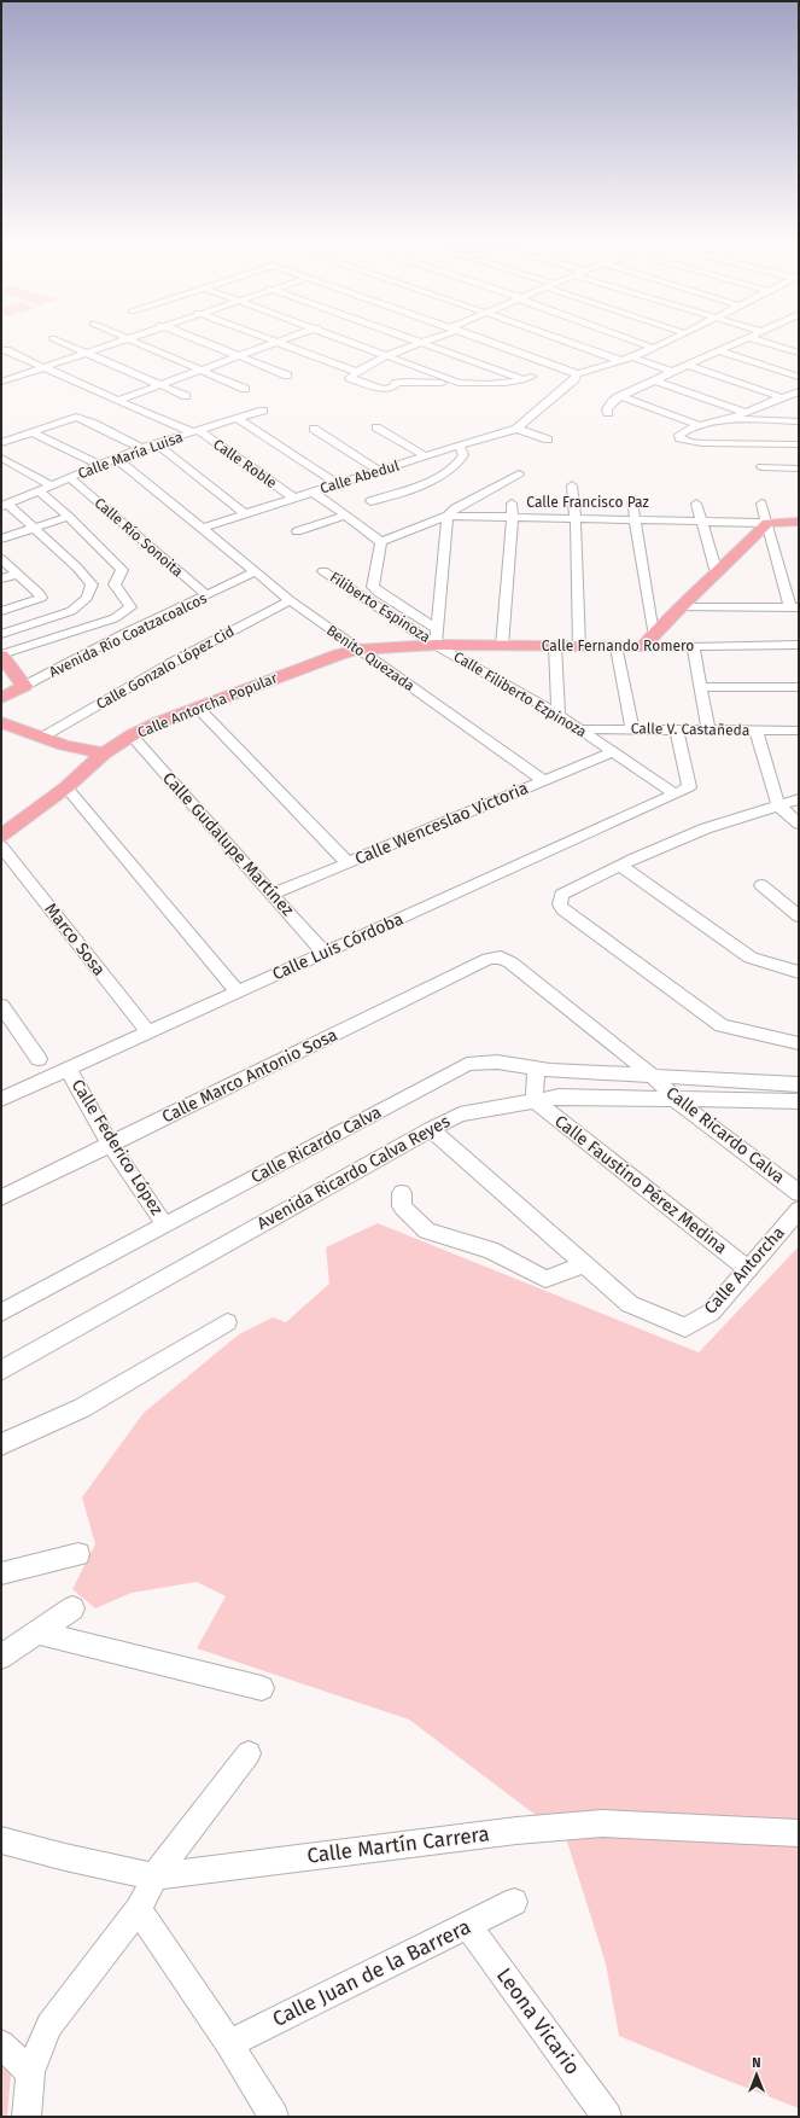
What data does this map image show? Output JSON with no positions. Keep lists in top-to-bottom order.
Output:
{
  "streets": {
    "main road": [
      "Calle Francisco Paz",
      "Avenida Río Coatzacoalcos",
      "Calle Fernando Romero",
      "Calle Antorcha Popular"
    ],
    "street": [
      "Calle María Luisa",
      "Calle Roble",
      "Calle Abedul",
      "Calle Río Sonoita",
      "Filiberto Espinoza",
      "Benito Quezada",
      "Calle Gonzalo López Cid",
      "Calle Filiberto Ezpinoza",
      "Calle V. Castañeda",
      "Calle Wenceslao Victoria",
      "Calle Gudalupe Martínez",
      "Marco Sosa",
      "Calle Luis Córdoba",
      "Calle Marco Antonio Sosa",
      "Calle Ricardo Calva",
      "Calle Federico López",
      "Avenida Ricardo Calva Reyes",
      "Calle Faustino Pérez Medina",
      "Calle Antorcha",
      "Calle Martín Carrera",
      "Calle Juan de la Barrera",
      "Leona Vicario"
    ]
  },
  "crossings": [
    ["Calle María Luisa", "Calle Roble"],
    ["Calle María Luisa", "Calle Río Sonoita"],
    ["Calle María Luisa", "Benito Quezada"],
    ["Calle Roble", "Calle Abedul"],
    ["Calle Abedul", "Benito Quezada"],
    ["Calle Río Sonoita", "Avenida Río Coatzacoalcos"],
    ["Filiberto Espinoza", "Calle Fernando Romero"],
    ["Filiberto Espinoza", "Calle Filiberto Ezpinoza"],
    ["Filiberto Espinoza", "Calle Antorcha Popular"],
    ["Avenida Río Coatzacoalcos", "Benito Quezada"],
    ["Calle Fernando Romero", "Calle Filiberto Ezpinoza"],
    ["Calle Fernando Romero", "Calle Antorcha Popular"],
    ["Benito Quezada", "Calle Gonzalo López Cid"],
    ["Benito Quezada", "Calle Antorcha Popular"],
    ["Benito Quezada", "Calle Wenceslao Victoria"],
    ["Calle Filiberto Ezpinoza", "Calle Antorcha Popular"],
    ["Calle Filiberto Ezpinoza", "Calle V. Castañeda"],
    ["Calle Filiberto Ezpinoza", "Calle Wenceslao Victoria"],
    ["Calle Filiberto Ezpinoza", "Calle Luis Córdoba"],
    ["Calle Antorcha Popular", "Calle Gudalupe Martínez"],
    ["Calle Wenceslao Victoria", "Calle Gudalupe Martínez"],
    ["Calle Gudalupe Martínez", "Calle Luis Córdoba"],
    ["Marco Sosa", "Calle Luis Córdoba"],
    ["Calle Luis Córdoba", "Calle Federico López"],
    ["Calle Marco Antonio Sosa", "Calle Ricardo Calva"],
    ["Calle Marco Antonio Sosa", "Calle Federico López"],
    ["Calle Ricardo Calva", "Calle Federico López"],
    ["Calle Ricardo Calva", "Avenida Ricardo Calva Reyes"],
    ["Avenida Ricardo Calva Reyes", "Calle Faustino Pérez Medina"],
    ["Calle Faustino Pérez Medina", "Calle Antorcha"],
    ["Calle Juan de la Barrera", "Leona Vicario"]
  ],
  "north": "top"
}
